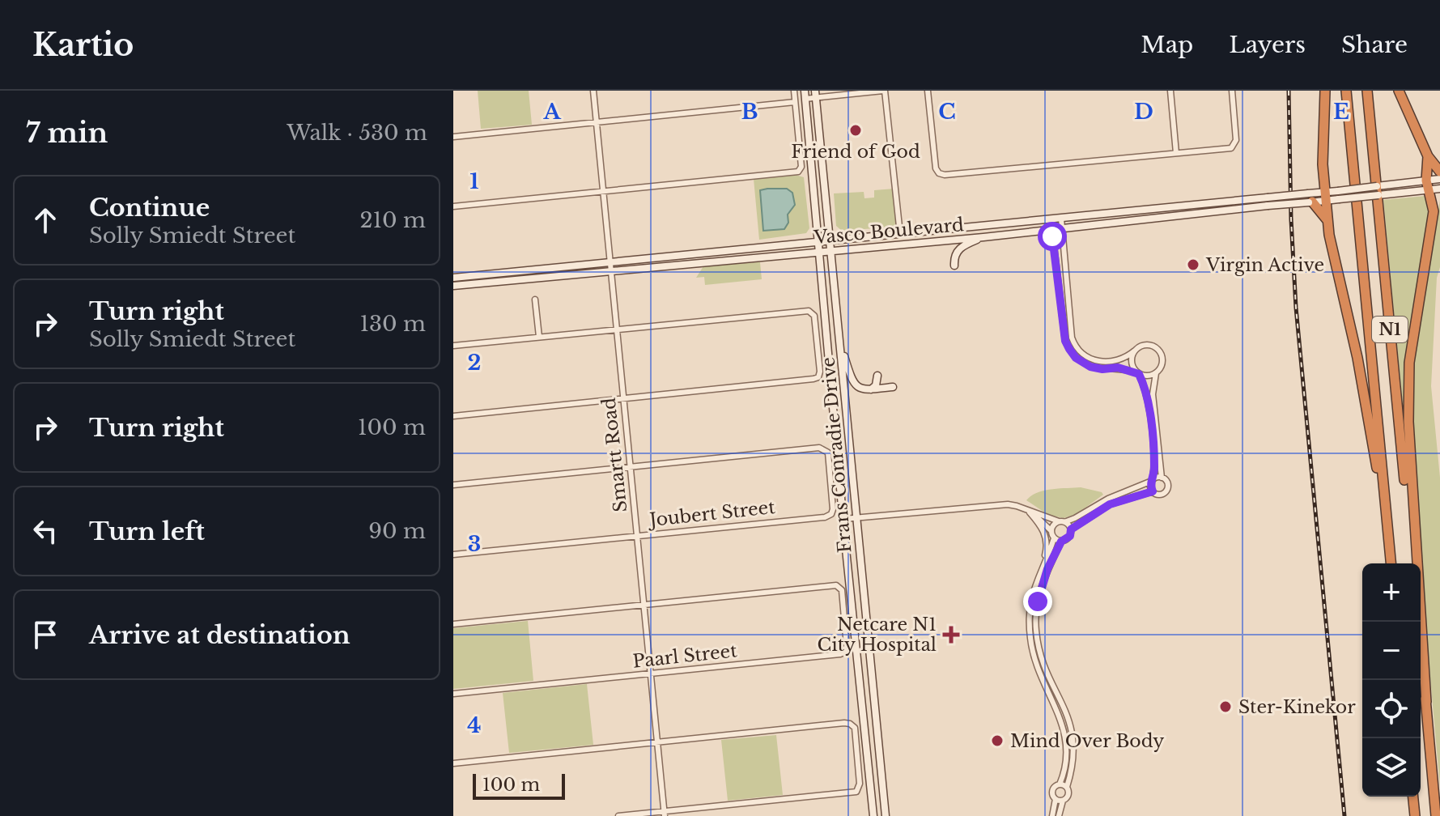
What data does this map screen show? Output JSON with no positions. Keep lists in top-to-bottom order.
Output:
{
  "streets": {
    "highway": ["N1"],
    "main road": ["Vasco Boulevard", "Frans Conradie Drive"],
    "street": ["Smartt Road", "Joubert Street", "Paarl Street"]
  },
  "crossings": [
    ["Vasco Boulevard", "Smartt Road"],
    ["Vasco Boulevard", "Frans Conradie Drive"],
    ["Smartt Road", "Joubert Street"],
    ["Smartt Road", "Paarl Street"]
  ],
  "places": {
    "other": [
      "Friend of God",
      "Virgin Active",
      "Ster-Kinekor",
      "Mind Over Body"
    ],
    "health": ["Netcare N1 City Hospital"]
  },
  "scale_bar": "100 m",
  "page": {
    "header": "Kartio",
    "nav": ["Map", "Layers", "Share"],
    "heading": ["7 min", "Walk · 530 m"],
    "list": [
      ["Continue", "Solly Smiedt Street", "210 m"],
      ["Turn right", "Solly Smiedt Street", "130 m"],
      ["Turn right", "100 m"],
      ["Turn left", "90 m"],
      "Arrive at destination"
    ],
    "map_buttons": ["+", "−"],
    "scale": "100 m"
  },
  "grid": {
    "columns": [
      "A",
      "B",
      "C",
      "D",
      "E"
    ],
    "rows": [
      "1",
      "2",
      "3",
      "4"
    ]
  }
}
